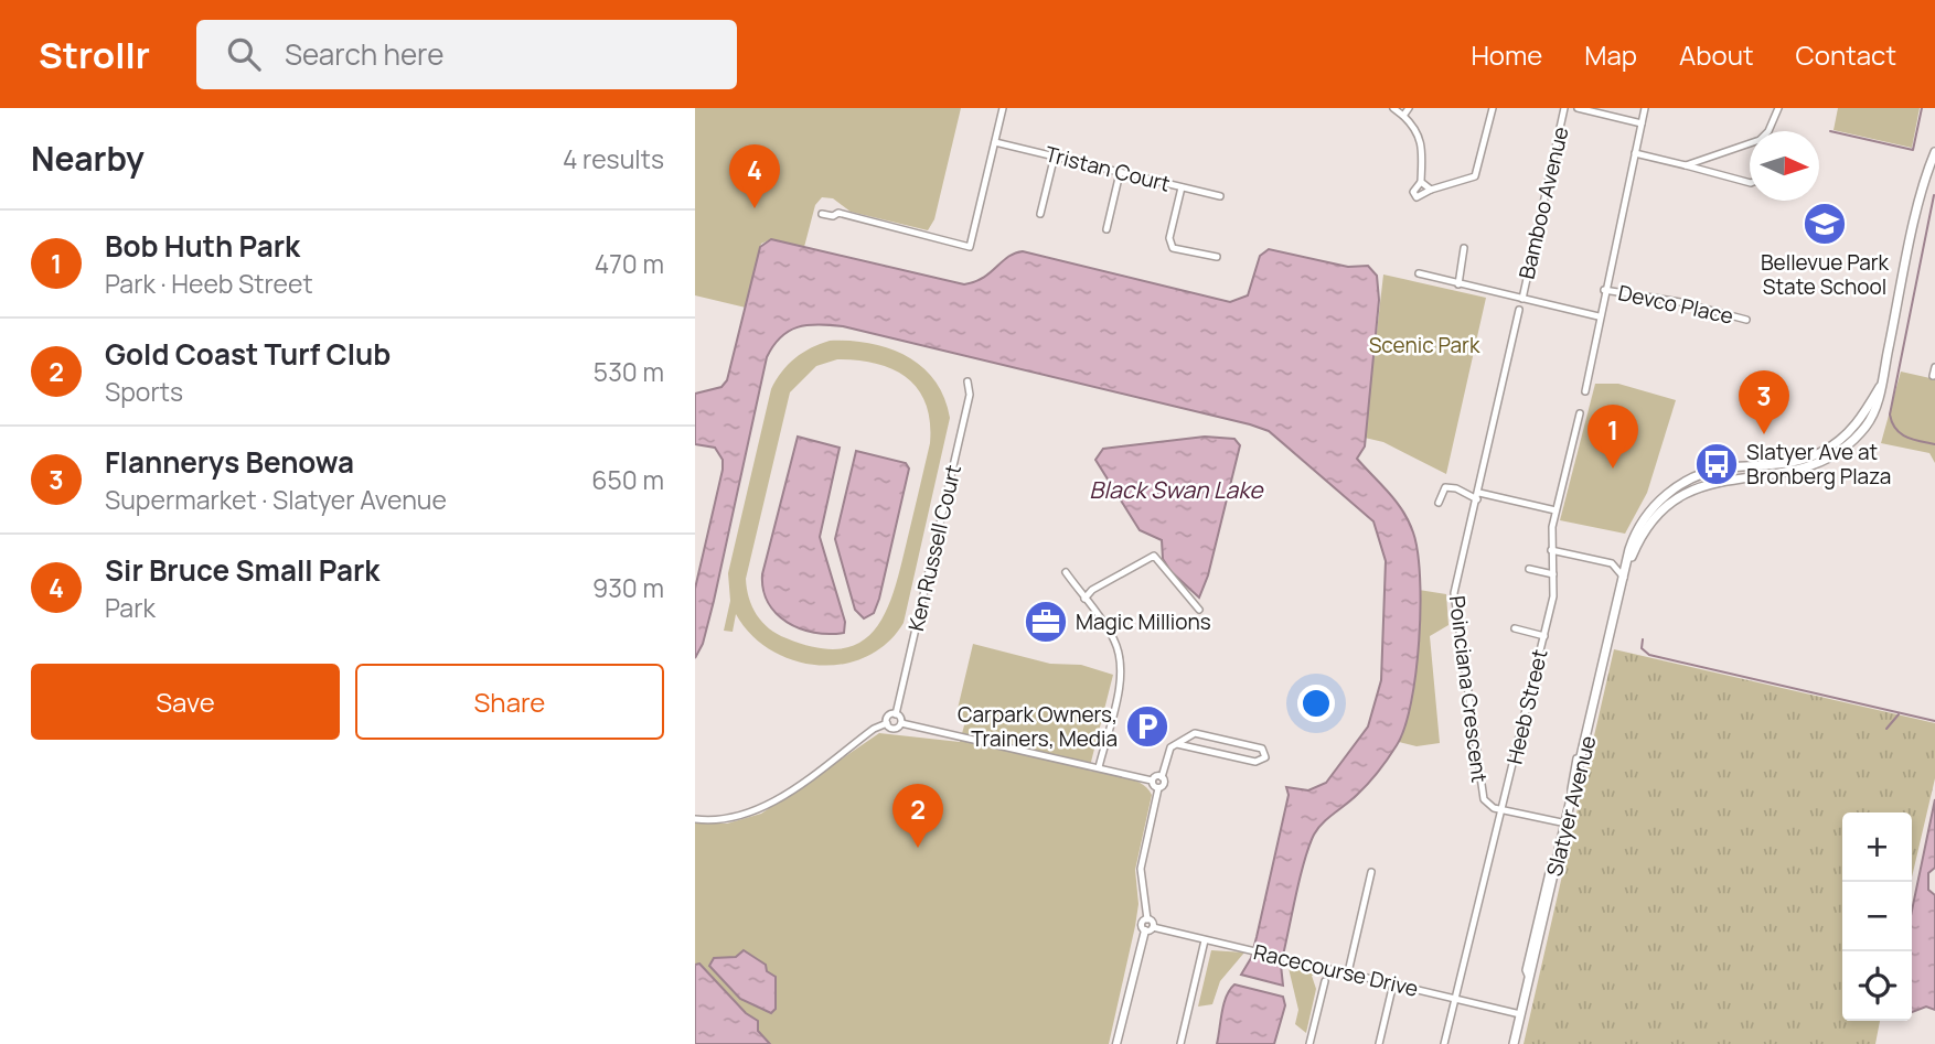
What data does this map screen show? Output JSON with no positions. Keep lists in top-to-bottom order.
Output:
{
  "streets": {
    "main road": ["Slatyer Avenue"],
    "street": [
      "Tristan Court",
      "Bamboo Avenue",
      "Devco Place",
      "Ken Russell Court",
      "Poinciana Crescent",
      "Heeb Street",
      "Racecourse Drive"
    ]
  },
  "crossings": [
    ["Poinciana Crescent", "Heeb Street"],
    ["Poinciana Crescent", "Slatyer Avenue"],
    ["Heeb Street", "Racecourse Drive"],
    ["Slatyer Avenue", "Racecourse Drive"]
  ],
  "water": ["Black Swan Lake"],
  "parks": ["Scenic Park"],
  "places": {
    "school or university": ["Bellevue Park State School"],
    "bus stop": ["Slatyer Ave at Bronberg Plaza"],
    "office": ["Magic Millions"],
    "parking": ["Carpark Owners, Trainers, Media"]
  },
  "north": "right",
  "page": {
    "header": "Strollr",
    "search": "Search here",
    "nav": [
      "Home",
      "Map",
      "About",
      "Contact"
    ],
    "heading": ["Nearby", "4 results"],
    "pins": [
      "4",
      "3",
      "1",
      "2"
    ],
    "list": [
      {
        "mark": "1",
        "name": "Bob Huth Park",
        "note": "Park · Heeb Street",
        "value": "470 m"
      },
      {
        "mark": "2",
        "name": "Gold Coast Turf Club",
        "note": "Sports",
        "value": "530 m"
      },
      {
        "mark": "3",
        "name": "Flannerys Benowa",
        "note": "Supermarket · Slatyer Avenue",
        "value": "650 m"
      },
      {
        "mark": "4",
        "name": "Sir Bruce Small Park",
        "note": "Park",
        "value": "930 m"
      }
    ],
    "buttons": ["Save", "Share"],
    "map_buttons": ["+", "−"]
  }
}
